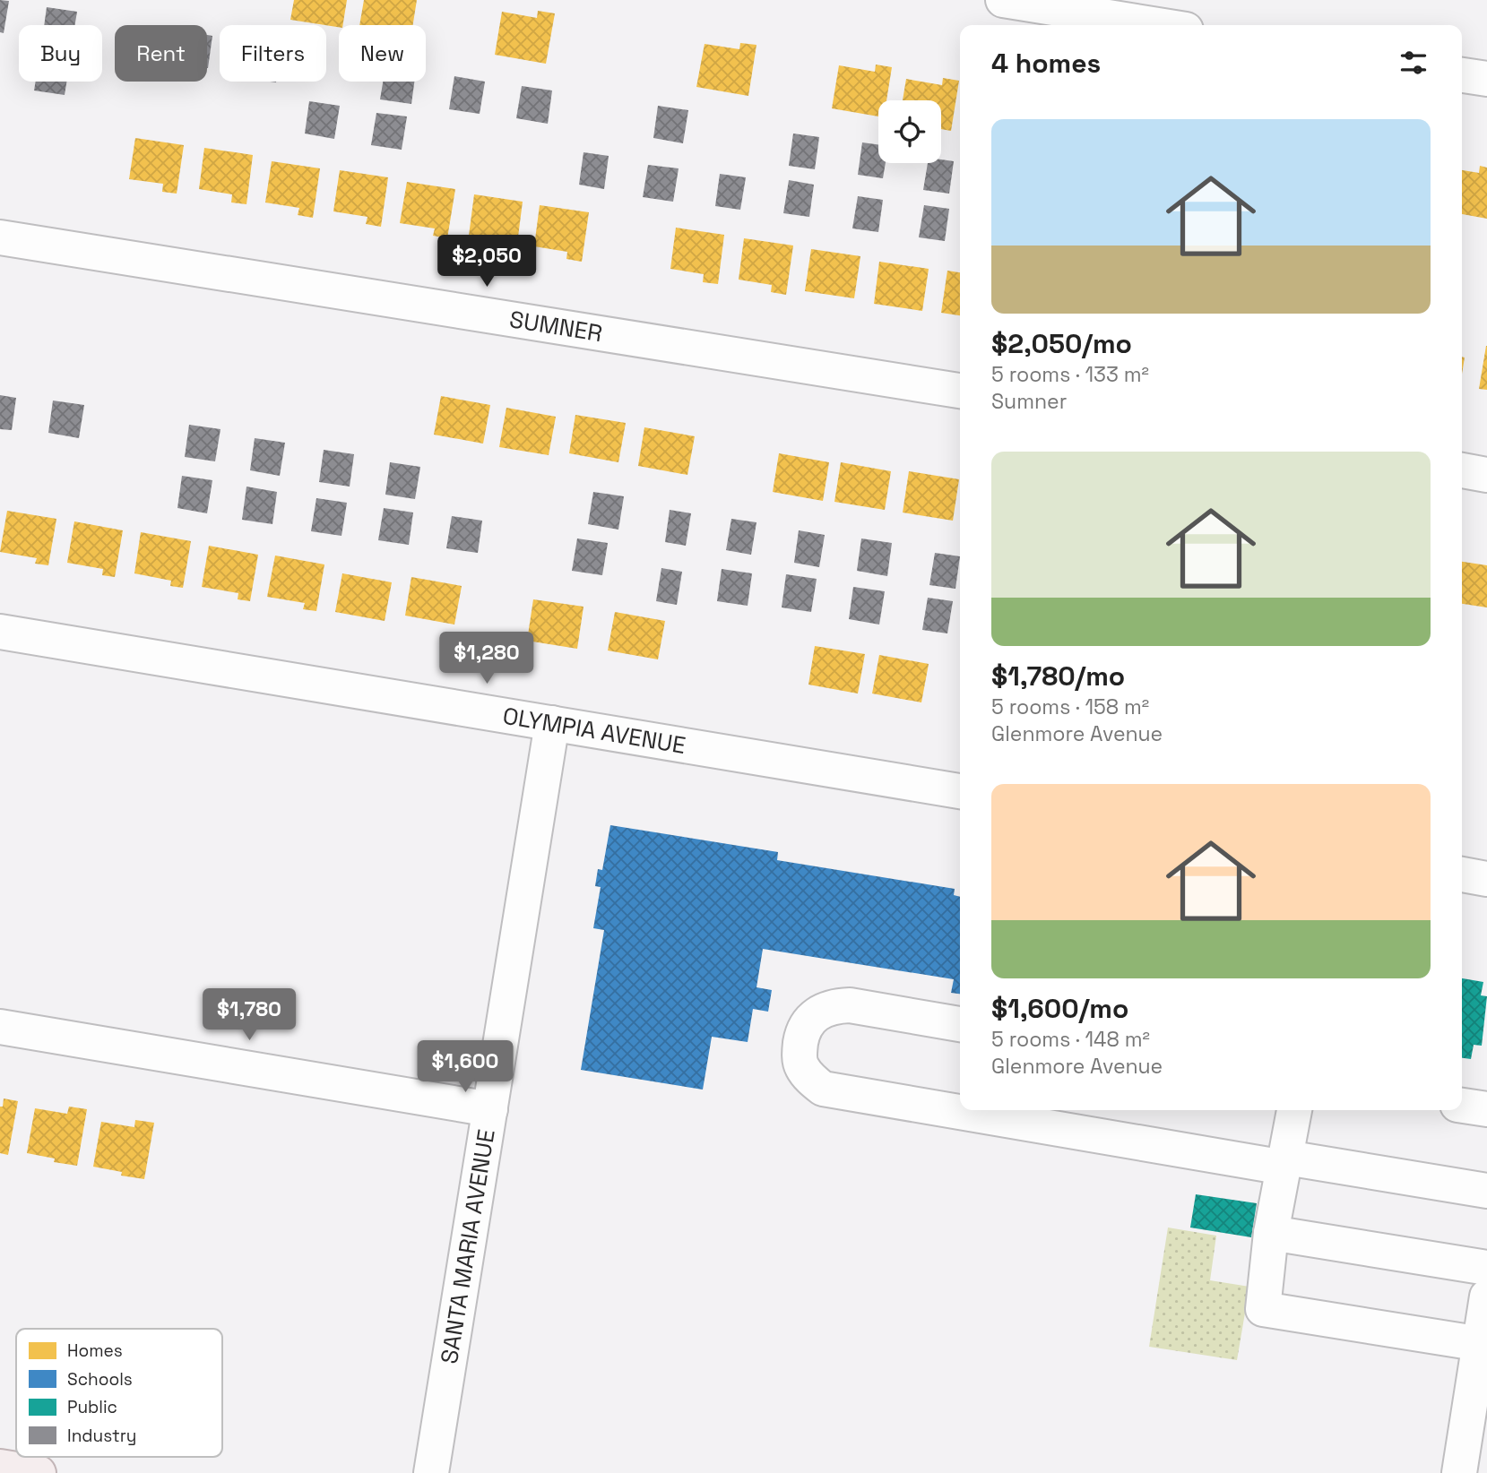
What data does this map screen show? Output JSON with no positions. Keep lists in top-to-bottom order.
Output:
{
  "streets": {
    "street": ["SUMNER", "OLYMPIA AVENUE", "SANTA MARIA AVENUE"]
  },
  "crossings": [
    ["OLYMPIA AVENUE", "SANTA MARIA AVENUE"]
  ],
  "legend": [
    "Homes",
    "Schools",
    "Public",
    "Industry"
  ],
  "page": {
    "chip": [
      "Buy",
      "Rent",
      "Filters",
      "New"
    ],
    "heading": "4 homes",
    "list": [
      {
        "name": "$2,050/mo",
        "note": "5 rooms · 133 m² · Sumner"
      },
      {
        "name": "$1,780/mo",
        "note": "5 rooms · 158 m² · Glenmore Avenue"
      },
      {
        "name": "$1,600/mo",
        "note": "5 rooms · 148 m² · Glenmore Avenue"
      }
    ],
    "price": [
      "$2,050",
      "$1,280",
      "$1,780",
      "$1,600"
    ]
  }
}
